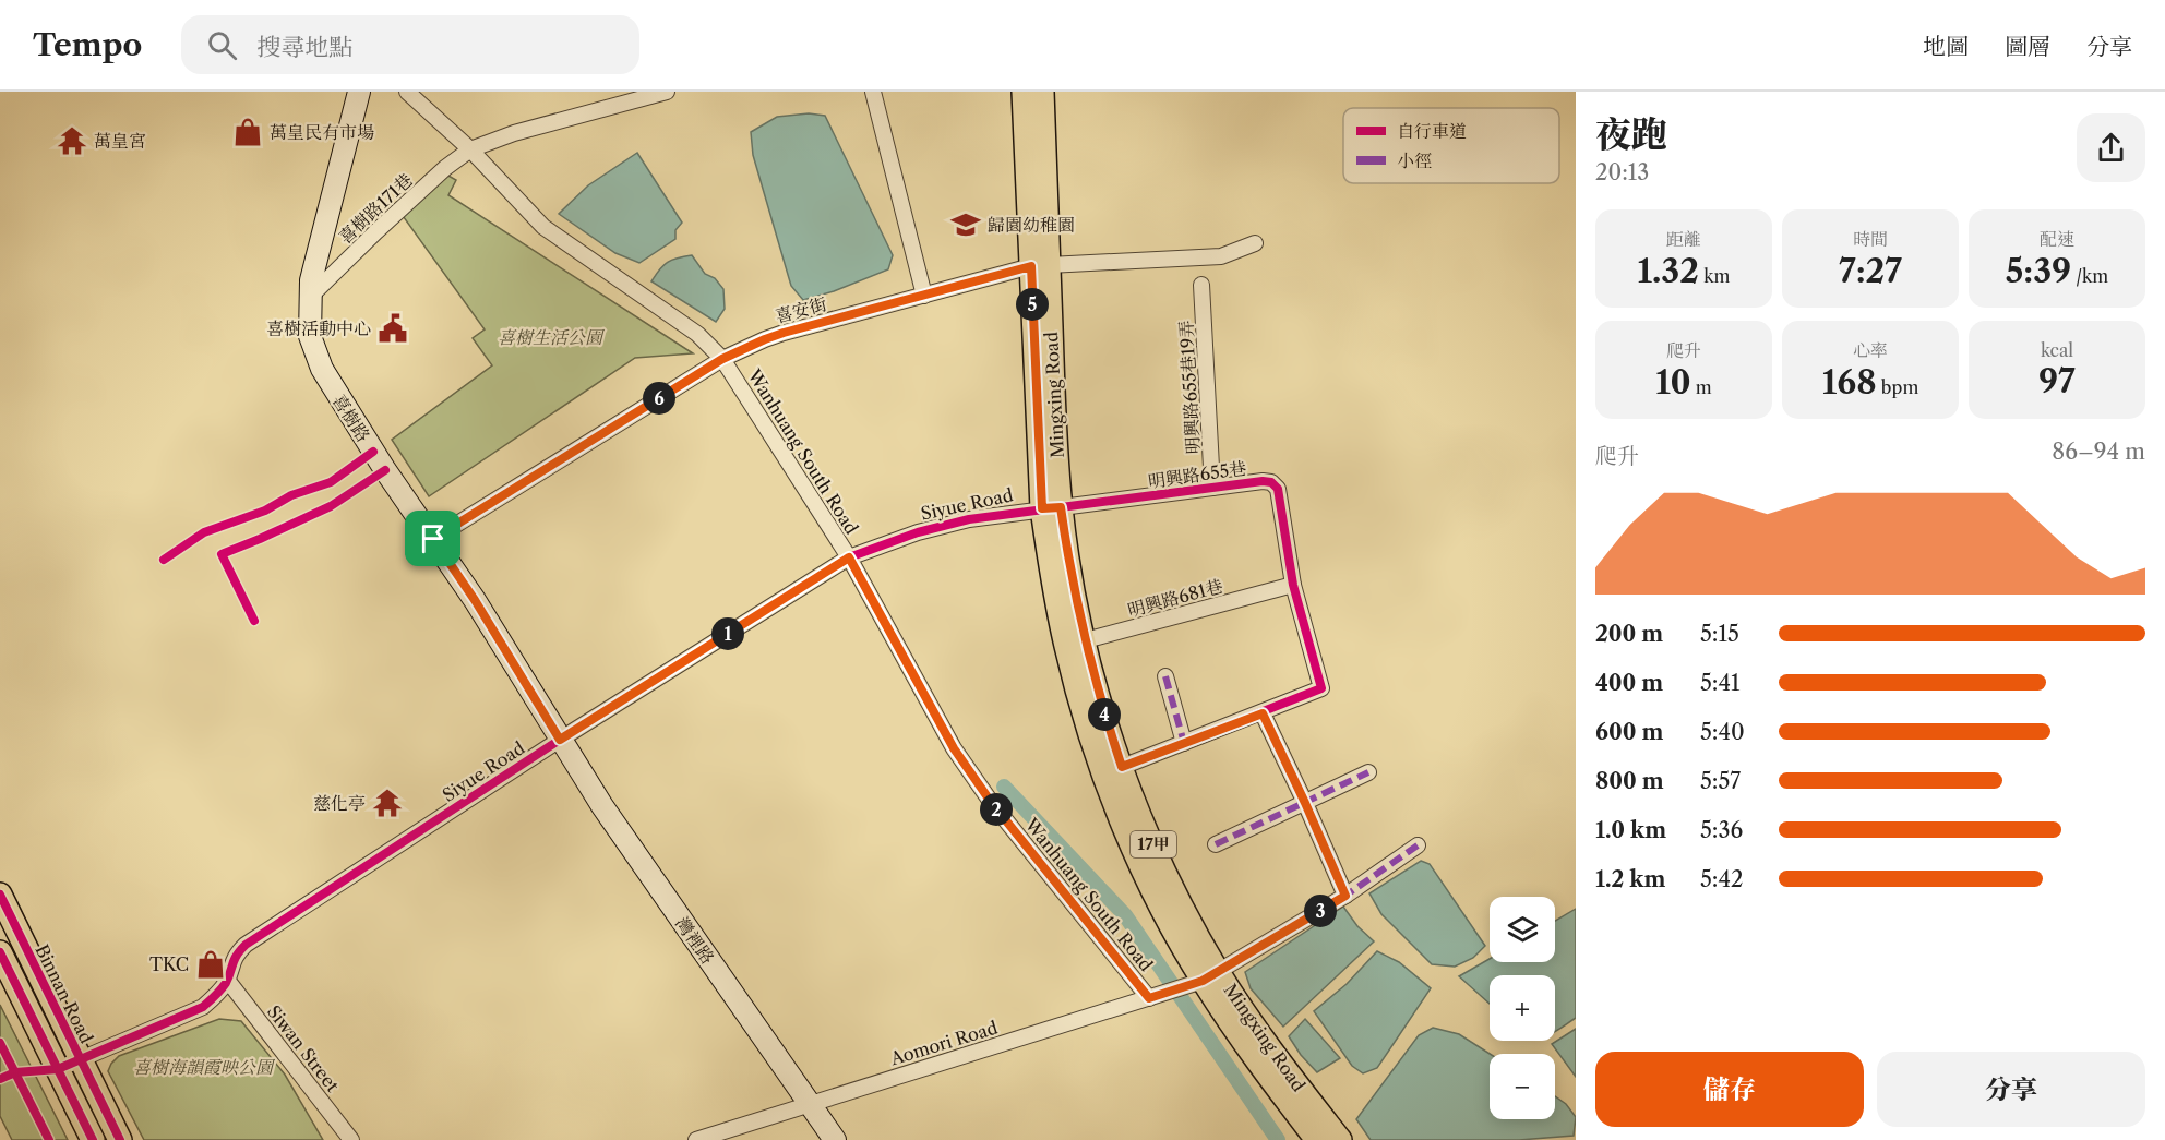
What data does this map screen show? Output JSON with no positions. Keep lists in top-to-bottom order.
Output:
{
  "streets": {
    "main road": ["Mingxing Road", "17甲", "Binnan Road"],
    "street": [
      "喜樹路171巷",
      "喜安街",
      "明興路655巷19弄",
      "喜樹路",
      "Wanhuang South Road",
      "明興路655巷",
      "Siyue Road",
      "明興路681巷",
      "灣裡路",
      "Aomori Road",
      "Siwan Street"
    ]
  },
  "crossings": [
    ["喜樹路171巷", "喜樹路"],
    ["喜樹路171巷", "Wanhuang South Road"],
    ["喜安街", "Mingxing Road"],
    ["喜安街", "喜樹路"],
    ["喜安街", "Wanhuang South Road"],
    ["明興路655巷19弄", "明興路655巷"],
    ["Mingxing Road", "明興路655巷"],
    ["Mingxing Road", "Siyue Road"],
    ["Mingxing Road", "明興路681巷"],
    ["Mingxing Road", "Aomori Road"],
    ["喜樹路", "Siyue Road"],
    ["喜樹路", "灣裡路"],
    ["Wanhuang South Road", "Siyue Road"],
    ["Wanhuang South Road", "Aomori Road"],
    ["明興路655巷", "Siyue Road"],
    ["明興路655巷", "明興路681巷"],
    ["Siyue Road", "灣裡路"],
    ["Siyue Road", "Binnan Road"],
    ["Siyue Road", "Siwan Street"],
    ["灣裡路", "Aomori Road"]
  ],
  "parks": ["喜樹生活公園", "喜樹海韻霞映公園"],
  "places": {
    "shop": ["萬皇民有市場", "TKC"],
    "temple": ["萬皇宮", "慈化亭"],
    "school or university": ["歸園幼稚園"],
    "public building": ["喜樹活動中心"]
  },
  "legend": ["自行車道", "小徑"],
  "page": {
    "header": "Tempo",
    "search": "搜尋地點",
    "nav": ["地圖", "圖層", "分享"],
    "heading": ["夜跑", "20:13"],
    "stats": [
      ["距離", "1.32 km"],
      ["時間", "7:27"],
      ["配速", "5:39 /km"],
      ["爬升", "10 m"],
      ["心率", "168 bpm"],
      ["kcal", "97"]
    ],
    "pins": [
      "5",
      "6",
      "1",
      "4",
      "2",
      "3"
    ],
    "chart": ["爬升", "86–94 m"],
    "list": [
      {
        "name": "200 m",
        "note": "5:15"
      },
      {
        "name": "400 m",
        "note": "5:41"
      },
      {
        "name": "600 m",
        "note": "5:40"
      },
      {
        "name": "800 m",
        "note": "5:57"
      },
      {
        "name": "1.0 km",
        "note": "5:36"
      },
      {
        "name": "1.2 km",
        "note": "5:42"
      }
    ],
    "map_buttons": ["+", "−"],
    "buttons": ["儲存", "分享"]
  }
}
